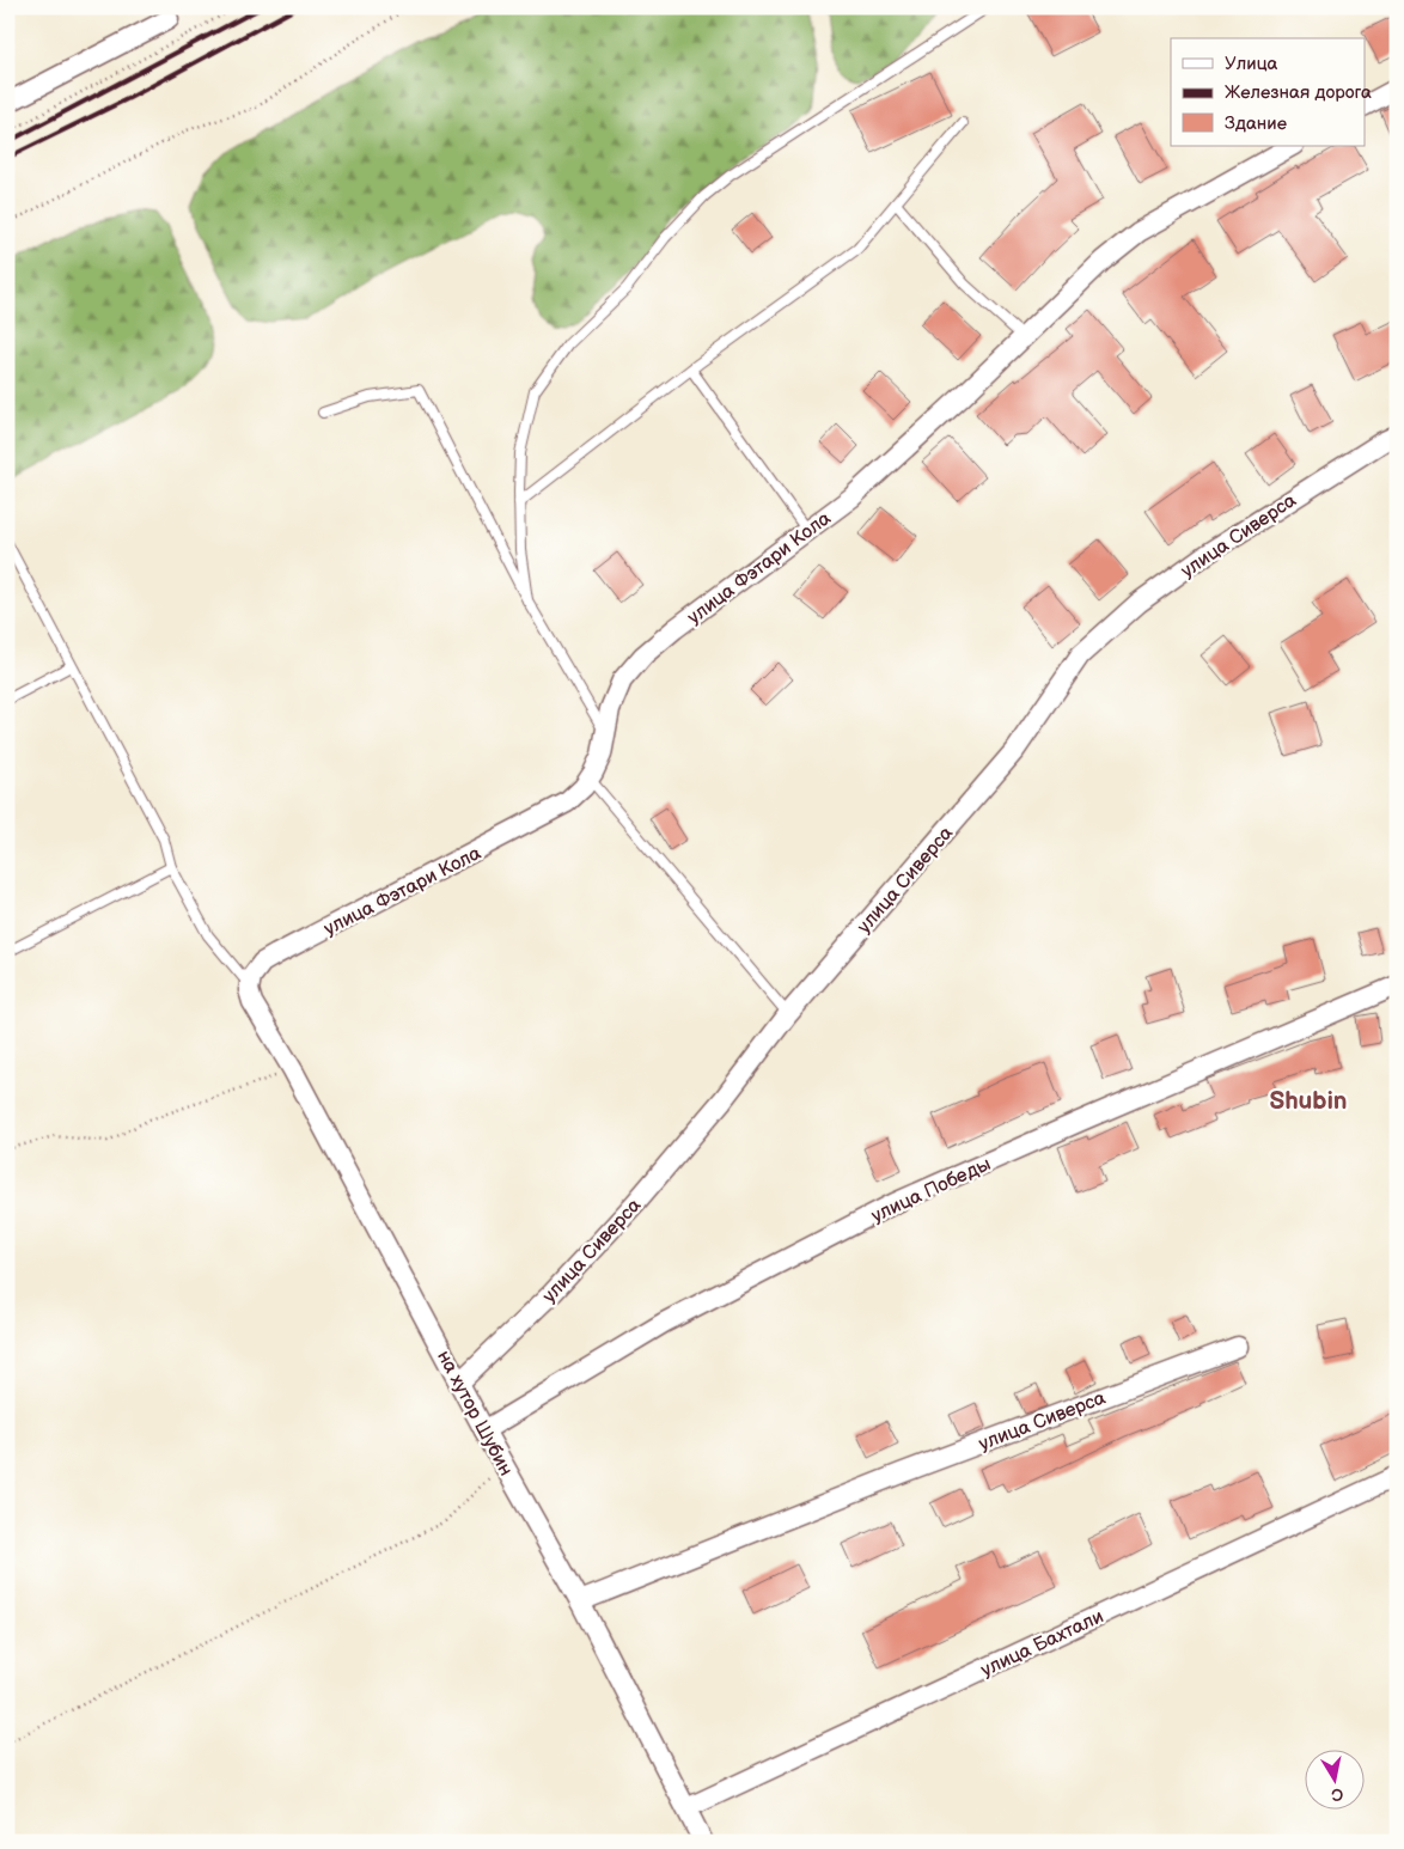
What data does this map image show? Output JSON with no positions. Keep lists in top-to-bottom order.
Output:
{
  "streets": {
    "street": [
      "улица Сиверса",
      "улица Фэтари Кола",
      "улица Победы",
      "на хутор Шубин",
      "улица Бахтали"
    ]
  },
  "crossings": [
    ["улица Сиверса", "на хутор Шубин"],
    ["улица Фэтари Кола", "на хутор Шубин"],
    ["улица Победы", "на хутор Шубин"],
    ["на хутор Шубин", "улица Бахтали"]
  ],
  "districts": ["Shubin"],
  "legend": ["Улица", "Железная дорога", "Здание"],
  "north": "bottom"
}
